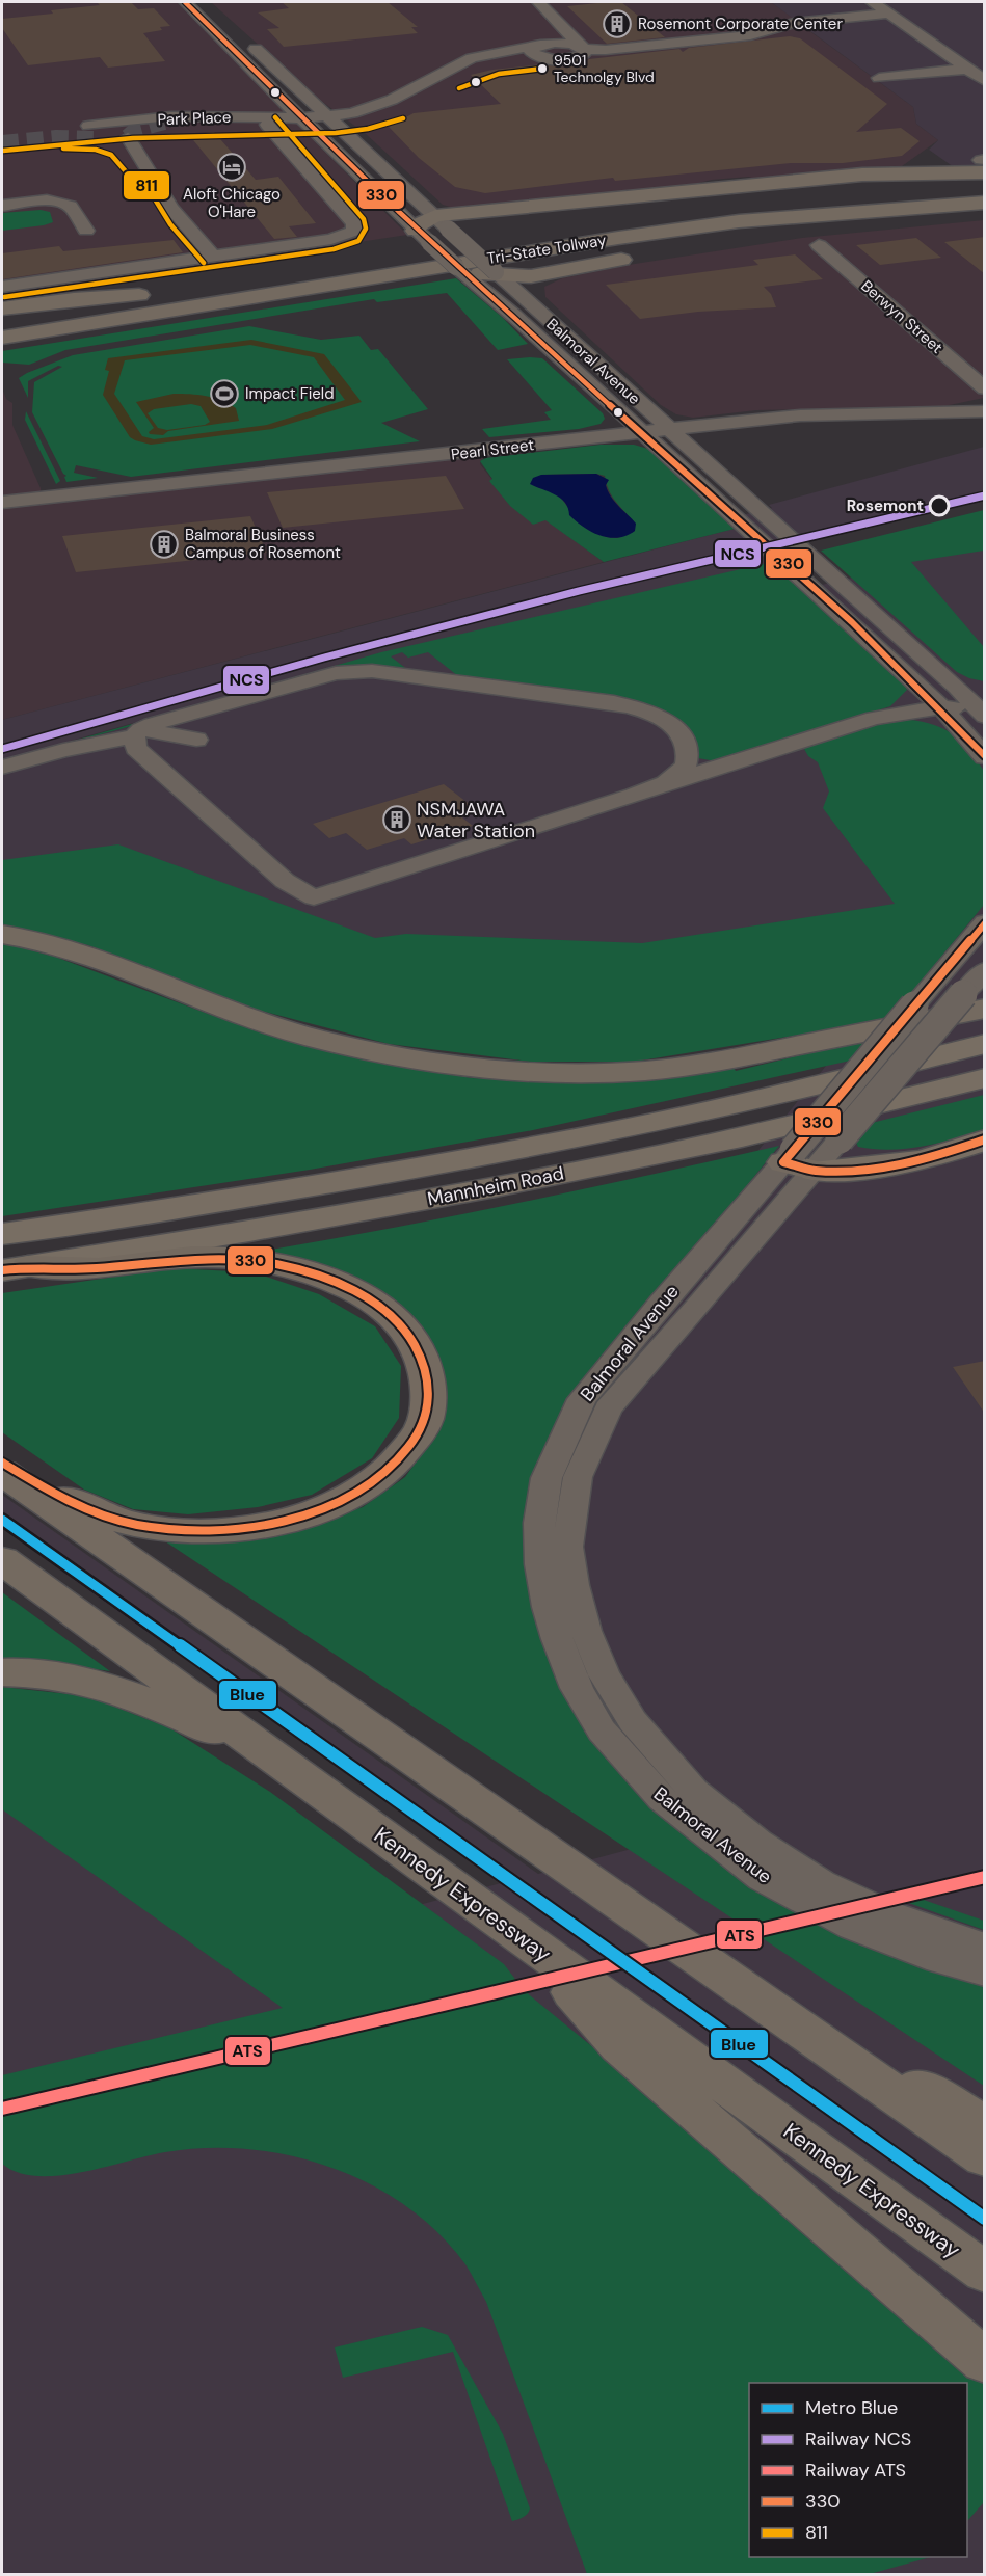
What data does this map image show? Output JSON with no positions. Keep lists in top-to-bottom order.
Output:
{
  "streets": {
    "highway": ["Tri-State Tollway", "Kennedy Expressway"],
    "main road": ["Mannheim Road"],
    "street": [
      "Park Place",
      "Berwyn Street",
      "Balmoral Avenue",
      "Pearl Street"
    ]
  },
  "crossings": [
    ["Park Place", "Balmoral Avenue"],
    ["Balmoral Avenue", "Pearl Street"]
  ],
  "places": {
    "building": ["Rosemont Corporate Center", "Balmoral Business Campus of Rosemont", "NSMJAWA Water Station"],
    "other": ["9501 Technolgy Blvd", "Rosemont"],
    "hotel": ["Aloft Chicago O'Hare"],
    "sports": ["Impact Field"]
  },
  "lines": [
    "transit line 330",
    "transit line 811",
    "rail line NCS",
    "metro line Blue",
    "rail line ATS"
  ],
  "legend": [
    "Metro Blue",
    "Railway NCS",
    "Railway ATS",
    "330",
    "811"
  ]
}
